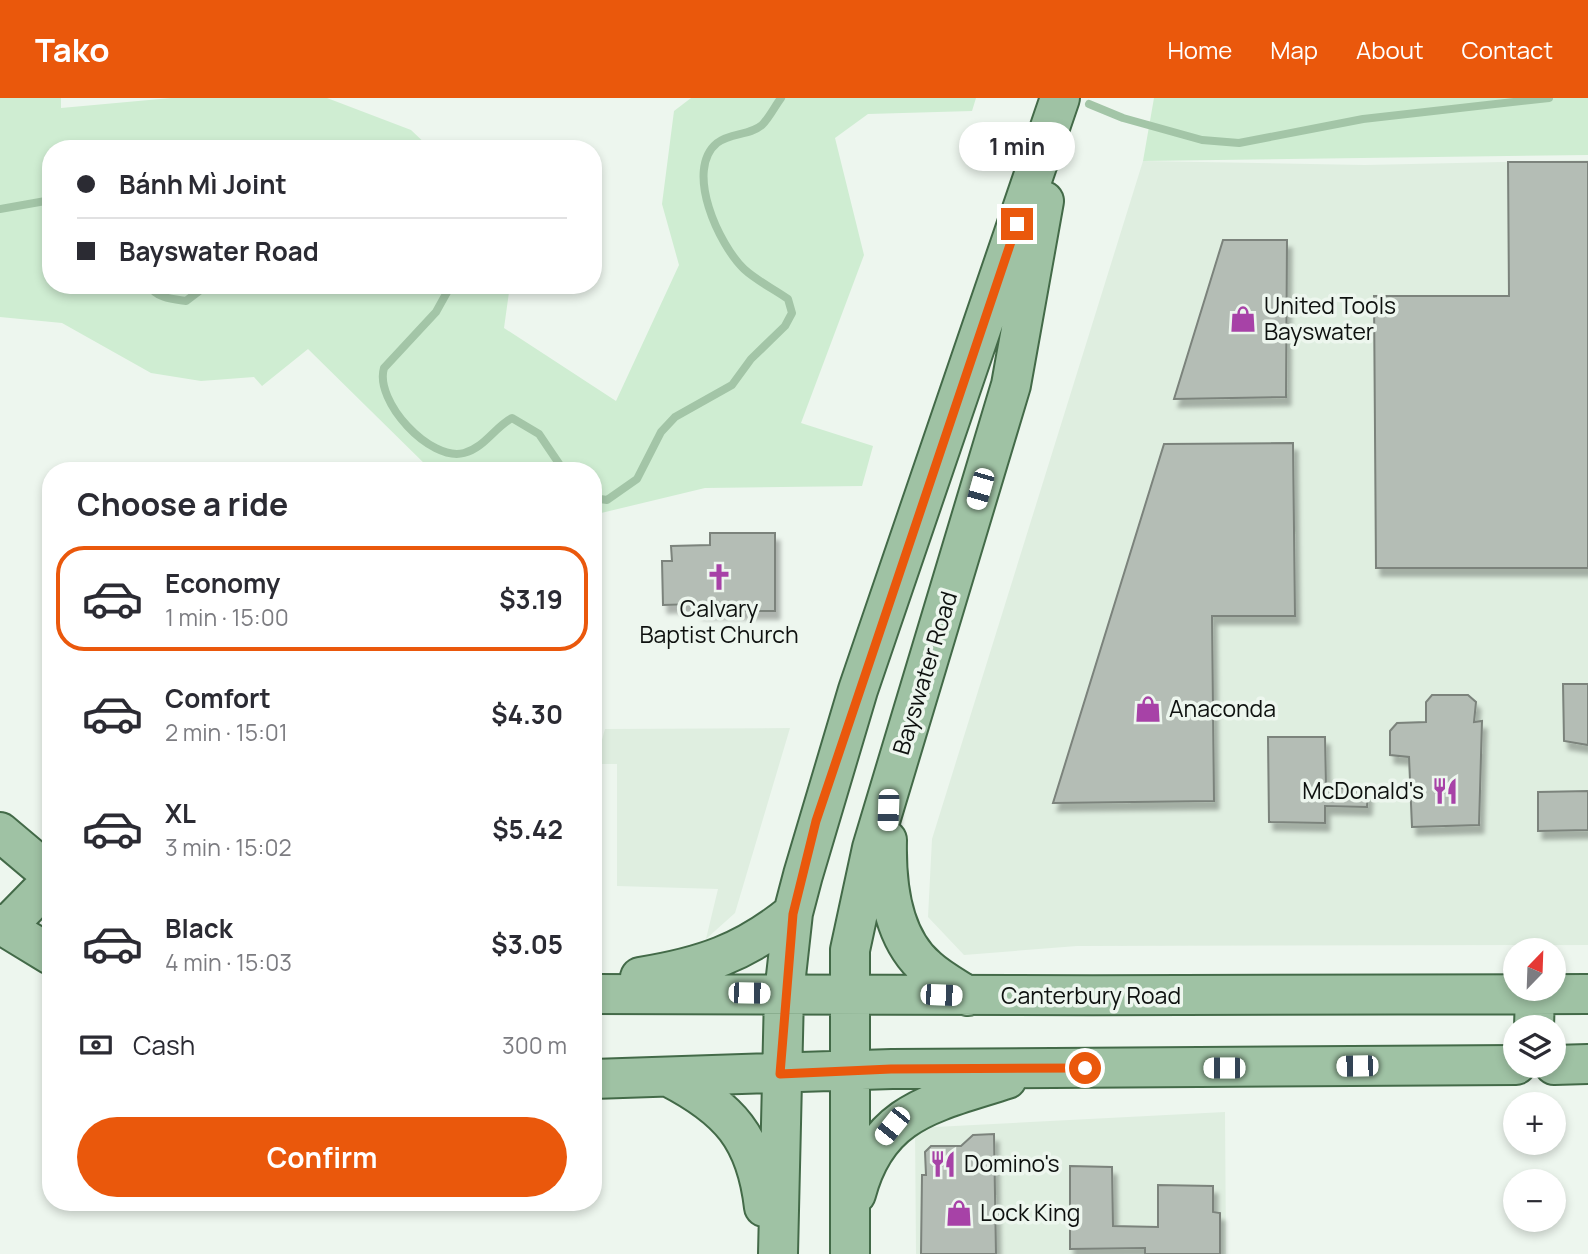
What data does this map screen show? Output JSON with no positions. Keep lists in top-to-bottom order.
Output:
{
  "streets": {
    "main road": ["Bayswater Road", "Canterbury Road"]
  },
  "crossings": [
    ["Bayswater Road", "Canterbury Road"]
  ],
  "places": {
    "shop": ["United Tools Bayswater", "Anaconda", "Lock King"],
    "church": ["Calvary Baptist Church"],
    "restaurant": ["McDonald's", "Domino's"]
  },
  "north": "top right",
  "page": {
    "header": "Tako",
    "nav": [
      "Home",
      "Map",
      "About",
      "Contact"
    ],
    "bubble": "1 min",
    "banner": ["Bánh Mì Joint", "Bayswater Road"],
    "heading": "Choose a ride",
    "list": [
      {
        "name": "Economy",
        "note": "1 min · 15:00",
        "value": "$3.19"
      },
      {
        "name": "Comfort",
        "note": "2 min · 15:01",
        "value": "$4.30"
      },
      {
        "name": "XL",
        "note": "3 min · 15:02",
        "value": "$5.42"
      },
      {
        "name": "Black",
        "note": "4 min · 15:03",
        "value": "$3.05"
      }
    ],
    "map_buttons": ["+", "−"],
    "pay": ["Cash", "300 m"],
    "buttons": "Confirm"
  }
}
